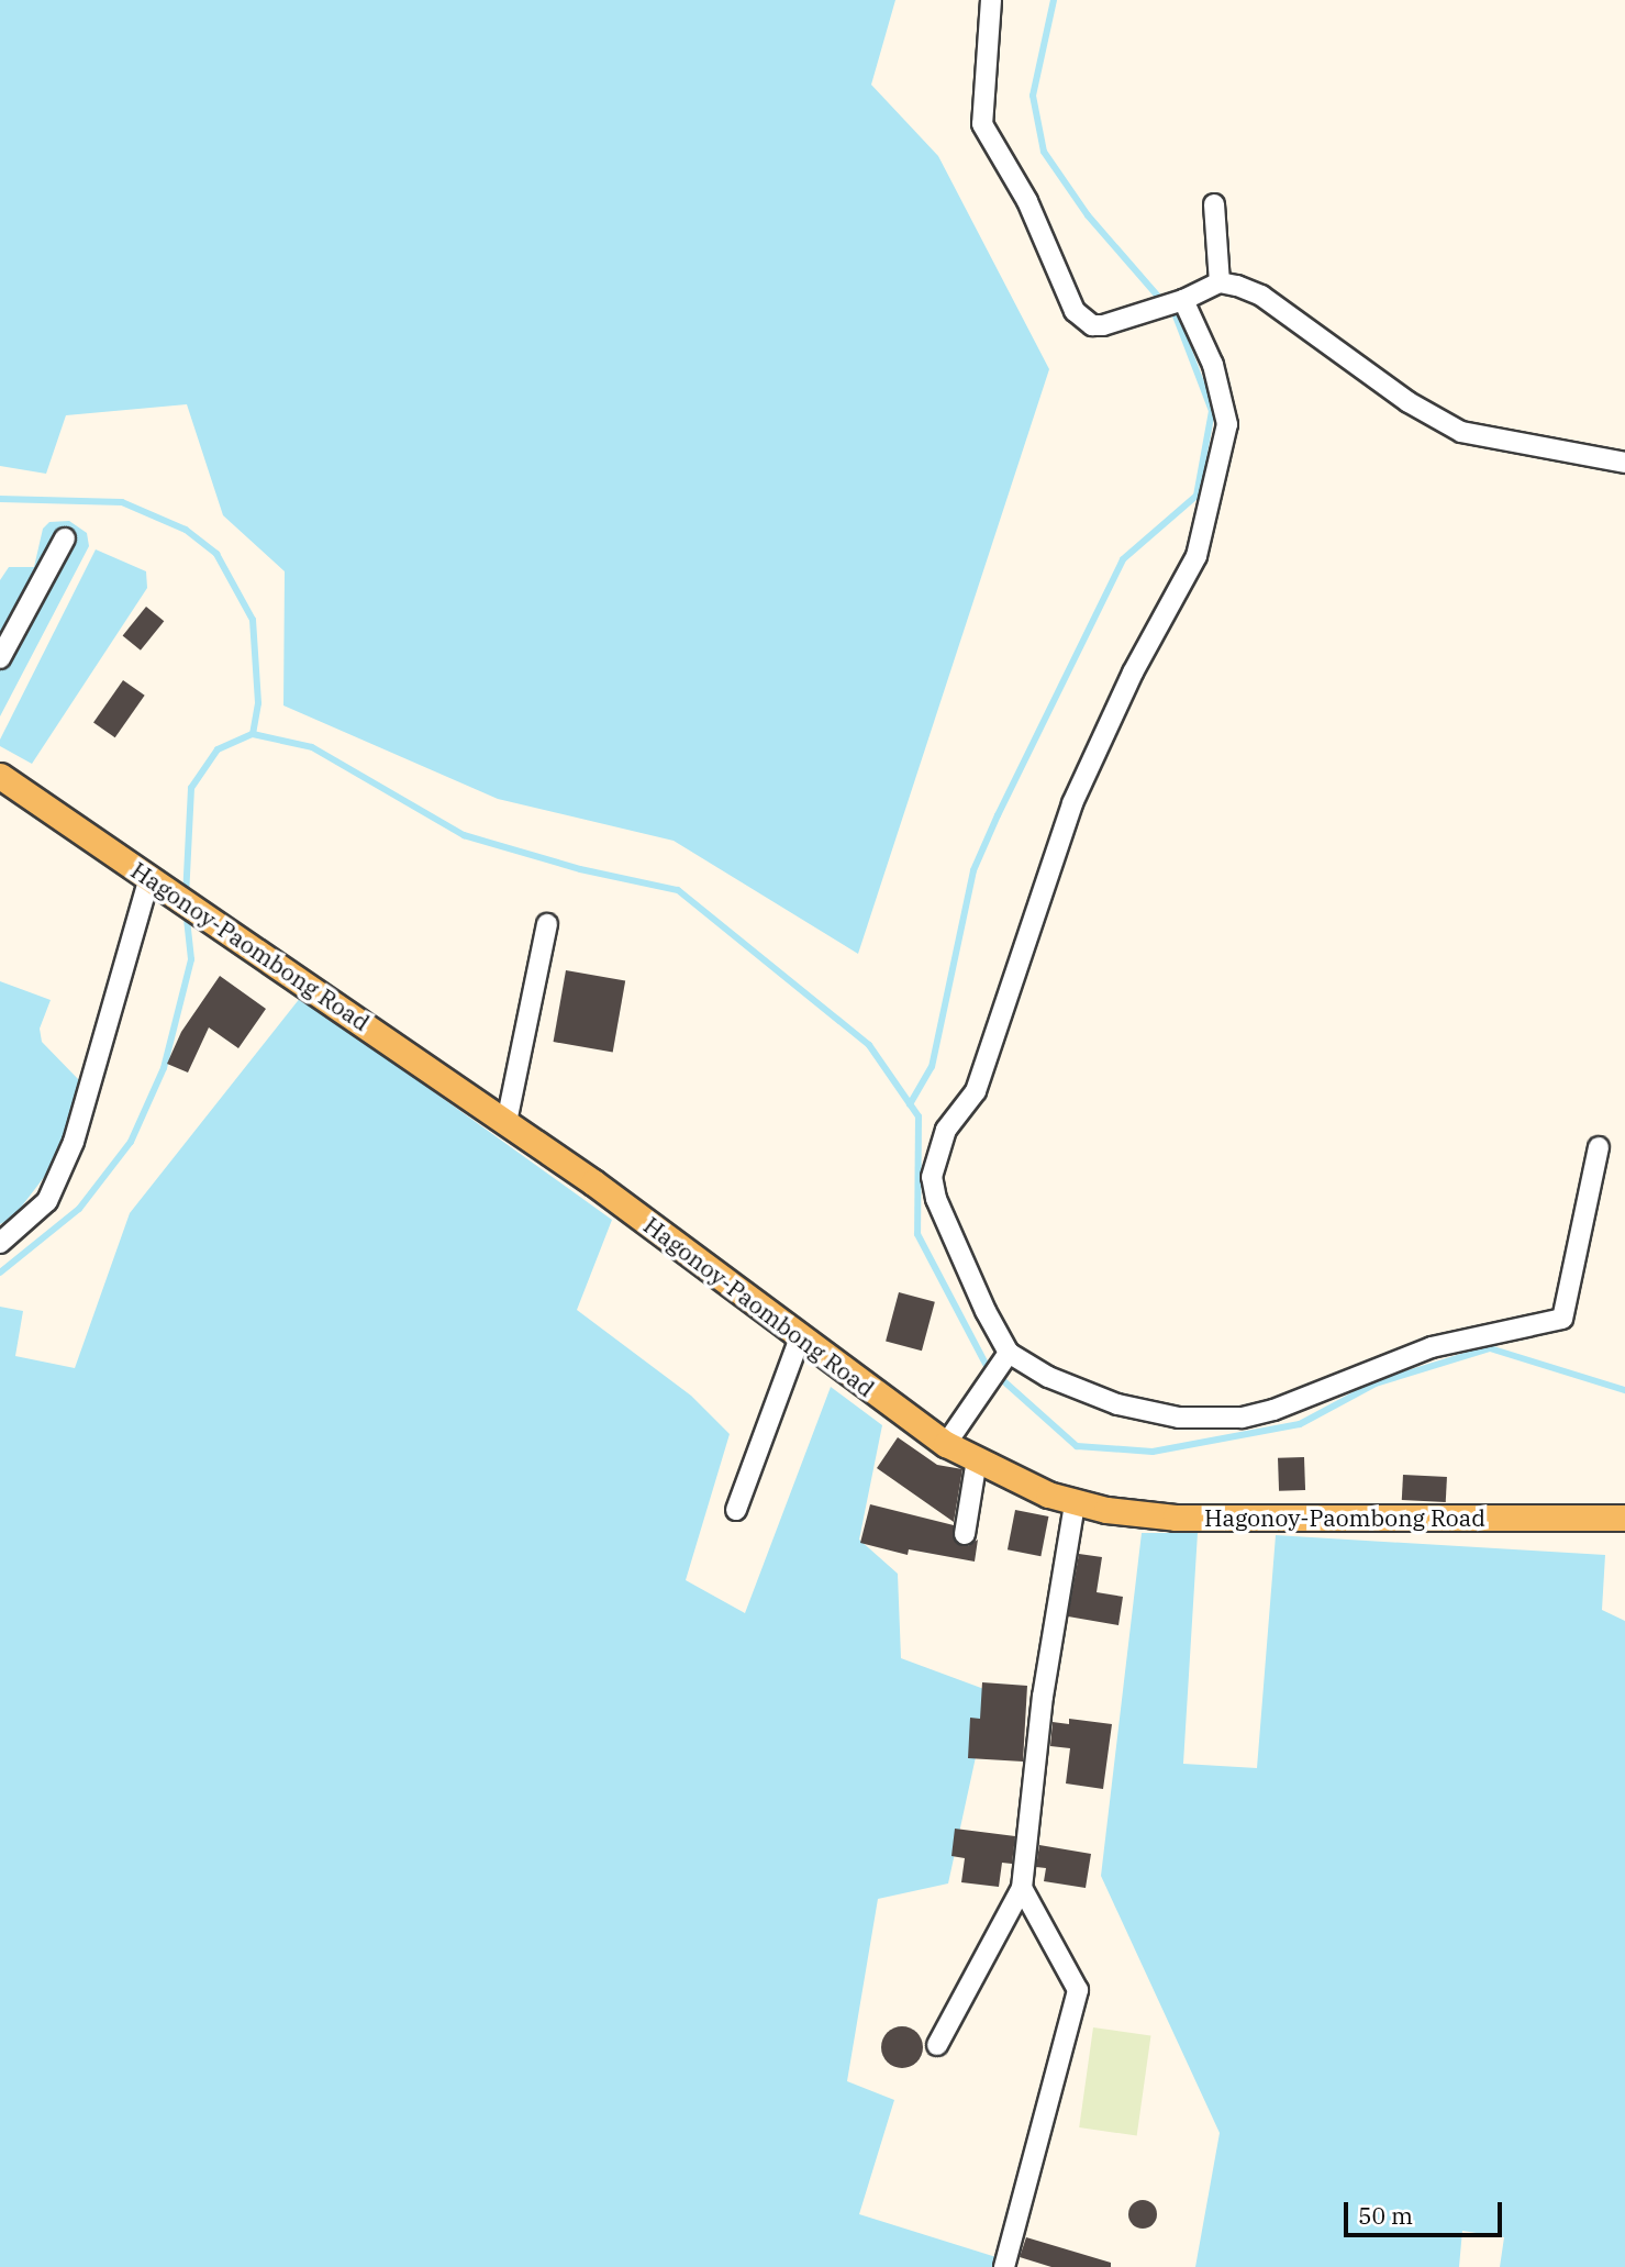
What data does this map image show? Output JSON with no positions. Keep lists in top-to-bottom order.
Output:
{
  "streets": {
    "main road": ["Hagonoy-Paombong Road"]
  },
  "scale_bar": "50 m"
}
